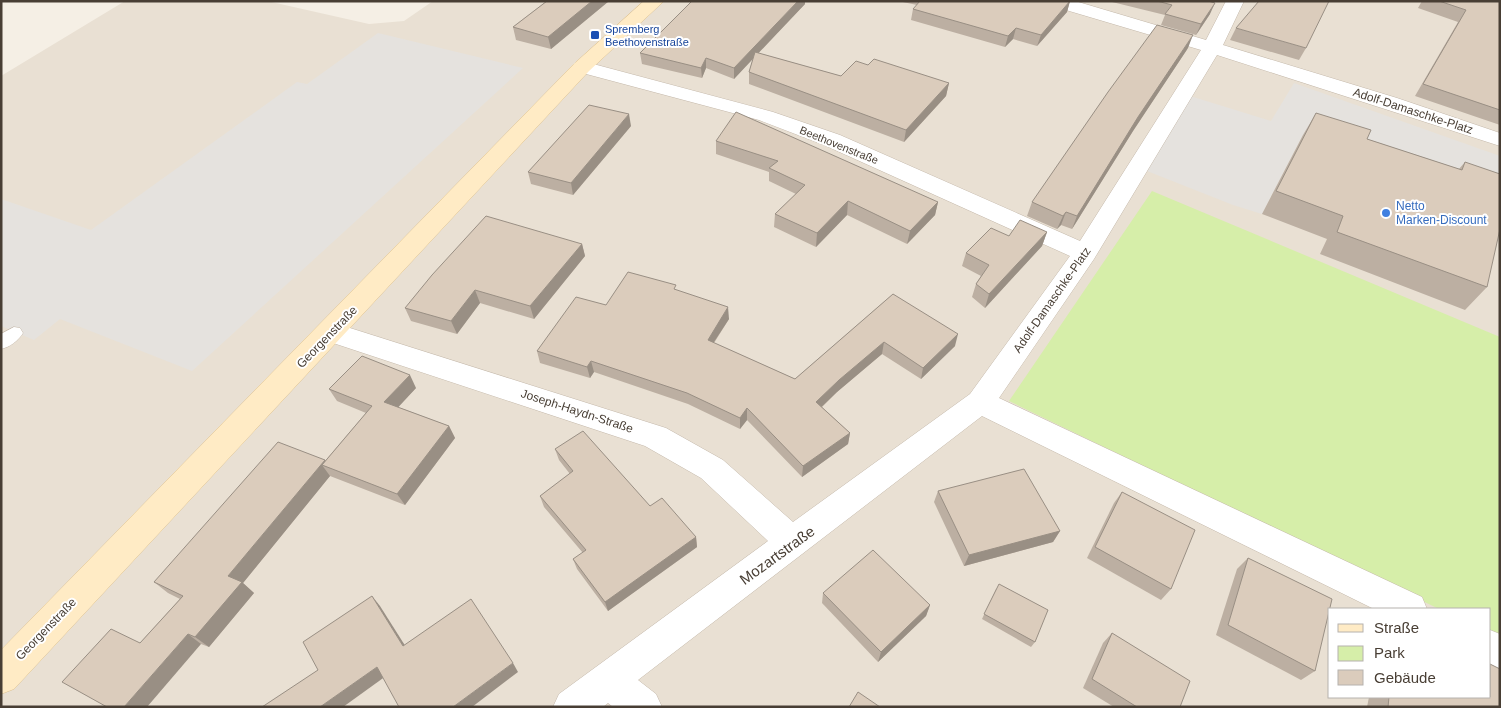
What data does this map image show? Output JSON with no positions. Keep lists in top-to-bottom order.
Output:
{
  "streets": {
    "main road": ["Georgenstraße"],
    "street": [
      "Adolf-Damaschke-Platz",
      "Beethovenstraße",
      "Joseph-Haydn-Straße",
      "Mozartstraße"
    ]
  },
  "crossings": [
    ["Adolf-Damaschke-Platz", "Beethovenstraße"],
    ["Adolf-Damaschke-Platz", "Mozartstraße"],
    ["Beethovenstraße", "Georgenstraße"],
    ["Georgenstraße", "Joseph-Haydn-Straße"],
    ["Joseph-Haydn-Straße", "Mozartstraße"]
  ],
  "places": {
    "transit": ["Spremberg Beethovenstraße"],
    "other": ["Netto Marken-Discount"]
  },
  "legend": ["Straße", "Park", "Gebäude"]
}
